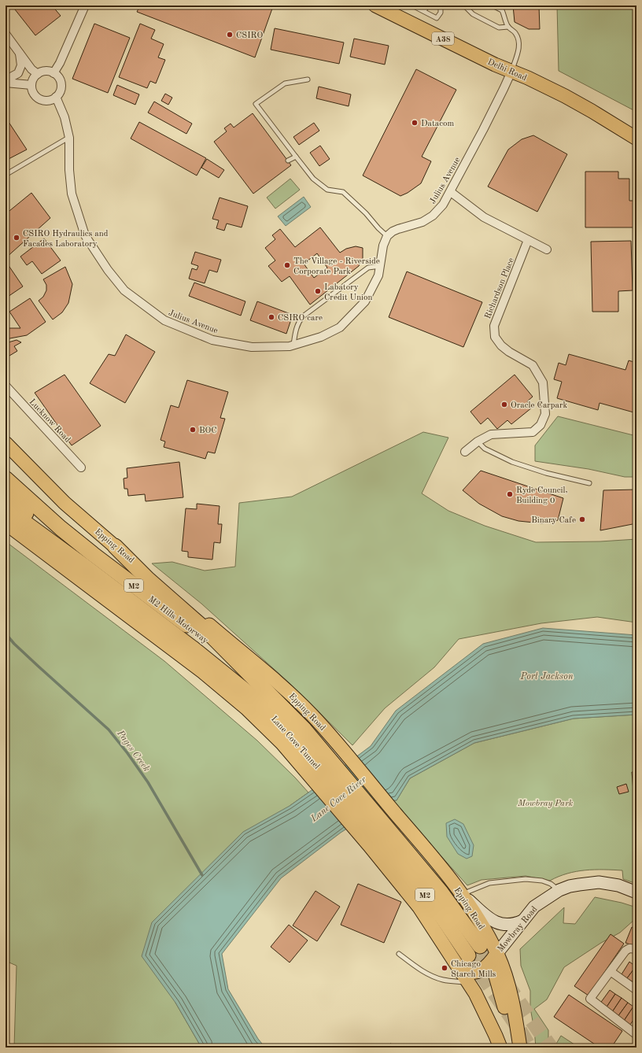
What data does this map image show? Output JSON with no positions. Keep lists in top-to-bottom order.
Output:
{
  "streets": {
    "highway": ["M2", "M2 Hills Motorway", "Lane Cove Tunnel"],
    "main road": [
      "A38",
      "Delhi Road",
      "Epping Road",
      "Mowbray Road"
    ],
    "street": ["Julius Avenue", "Richardson Place", "Lucknow Road"]
  },
  "crossings": [
    ["Delhi Road", "Julius Avenue"],
    ["Epping Road", "M2"],
    ["Epping Road", "Mowbray Road"],
    ["M2", "M2 Hills Motorway"],
    ["M2", "Lane Cove Tunnel"],
    ["M2 Hills Motorway", "Lane Cove Tunnel"]
  ],
  "water": ["Port Jackson", "Pages Creek", "Lane Cove River"],
  "parks": ["Mowbray Park"],
  "places": [
    "CSIRO",
    "Datacom",
    "CSIRO Hydraulics and Facades Laboratory",
    "The Village - Riverside Corporate Park",
    "Labatory Credit Union",
    "CSIRO care",
    "Oracle Carpark",
    "BOC",
    "Ryde Council, Building 0",
    "Binary Cafe",
    "Chicago Starch Mills"
  ]
}
